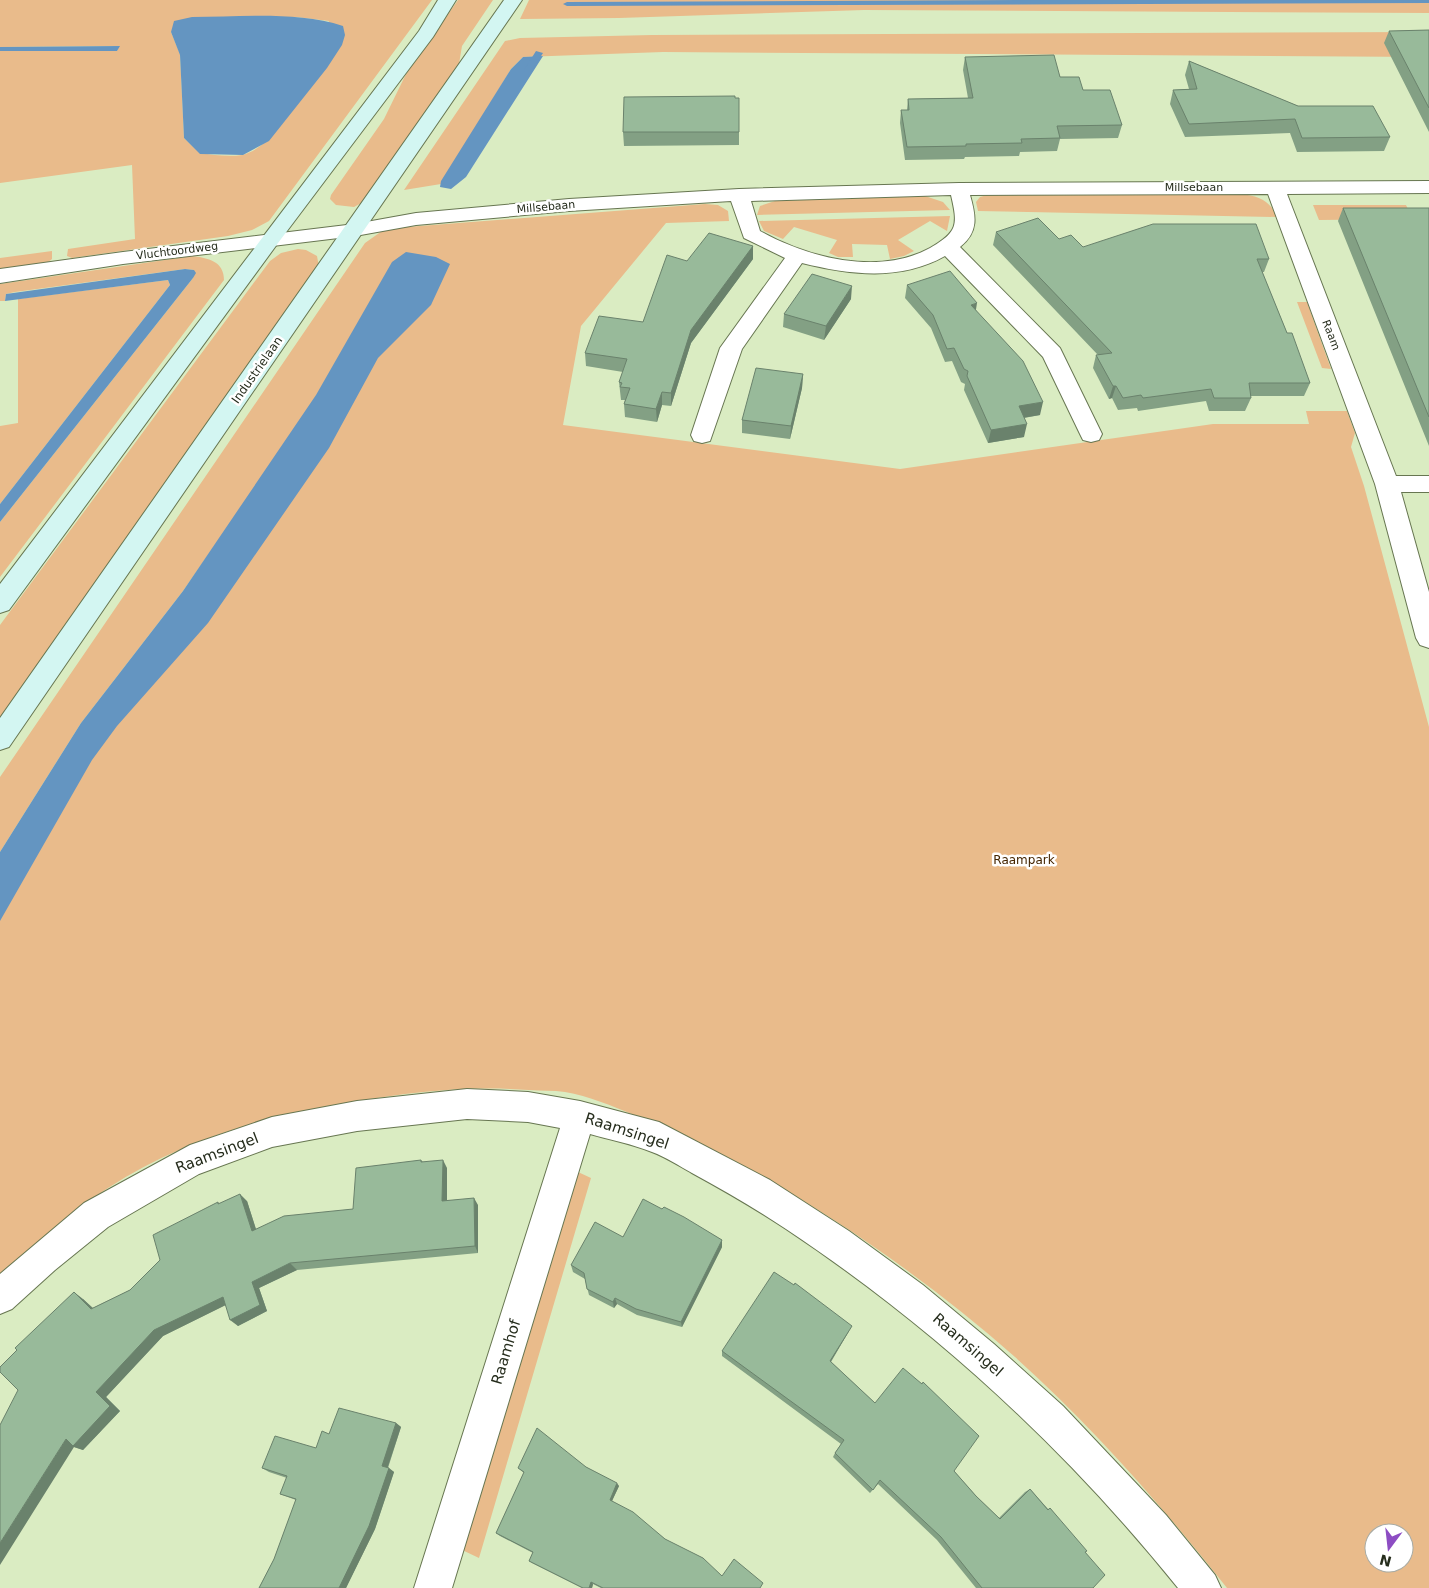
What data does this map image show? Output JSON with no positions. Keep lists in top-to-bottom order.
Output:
{
  "streets": {
    "main road": ["Industrielaan"],
    "street": [
      "Millsebaan",
      "Vluchtoordweg",
      "Raam",
      "Raamsingel",
      "Raamhof"
    ]
  },
  "crossings": [
    ["Millsebaan", "Vluchtoordweg"],
    ["Millsebaan", "Raam"],
    ["Millsebaan", "Industrielaan"],
    ["Vluchtoordweg", "Industrielaan"],
    ["Raamsingel", "Raamhof"]
  ],
  "parks": ["Raampark"],
  "north": "bottom"
}
